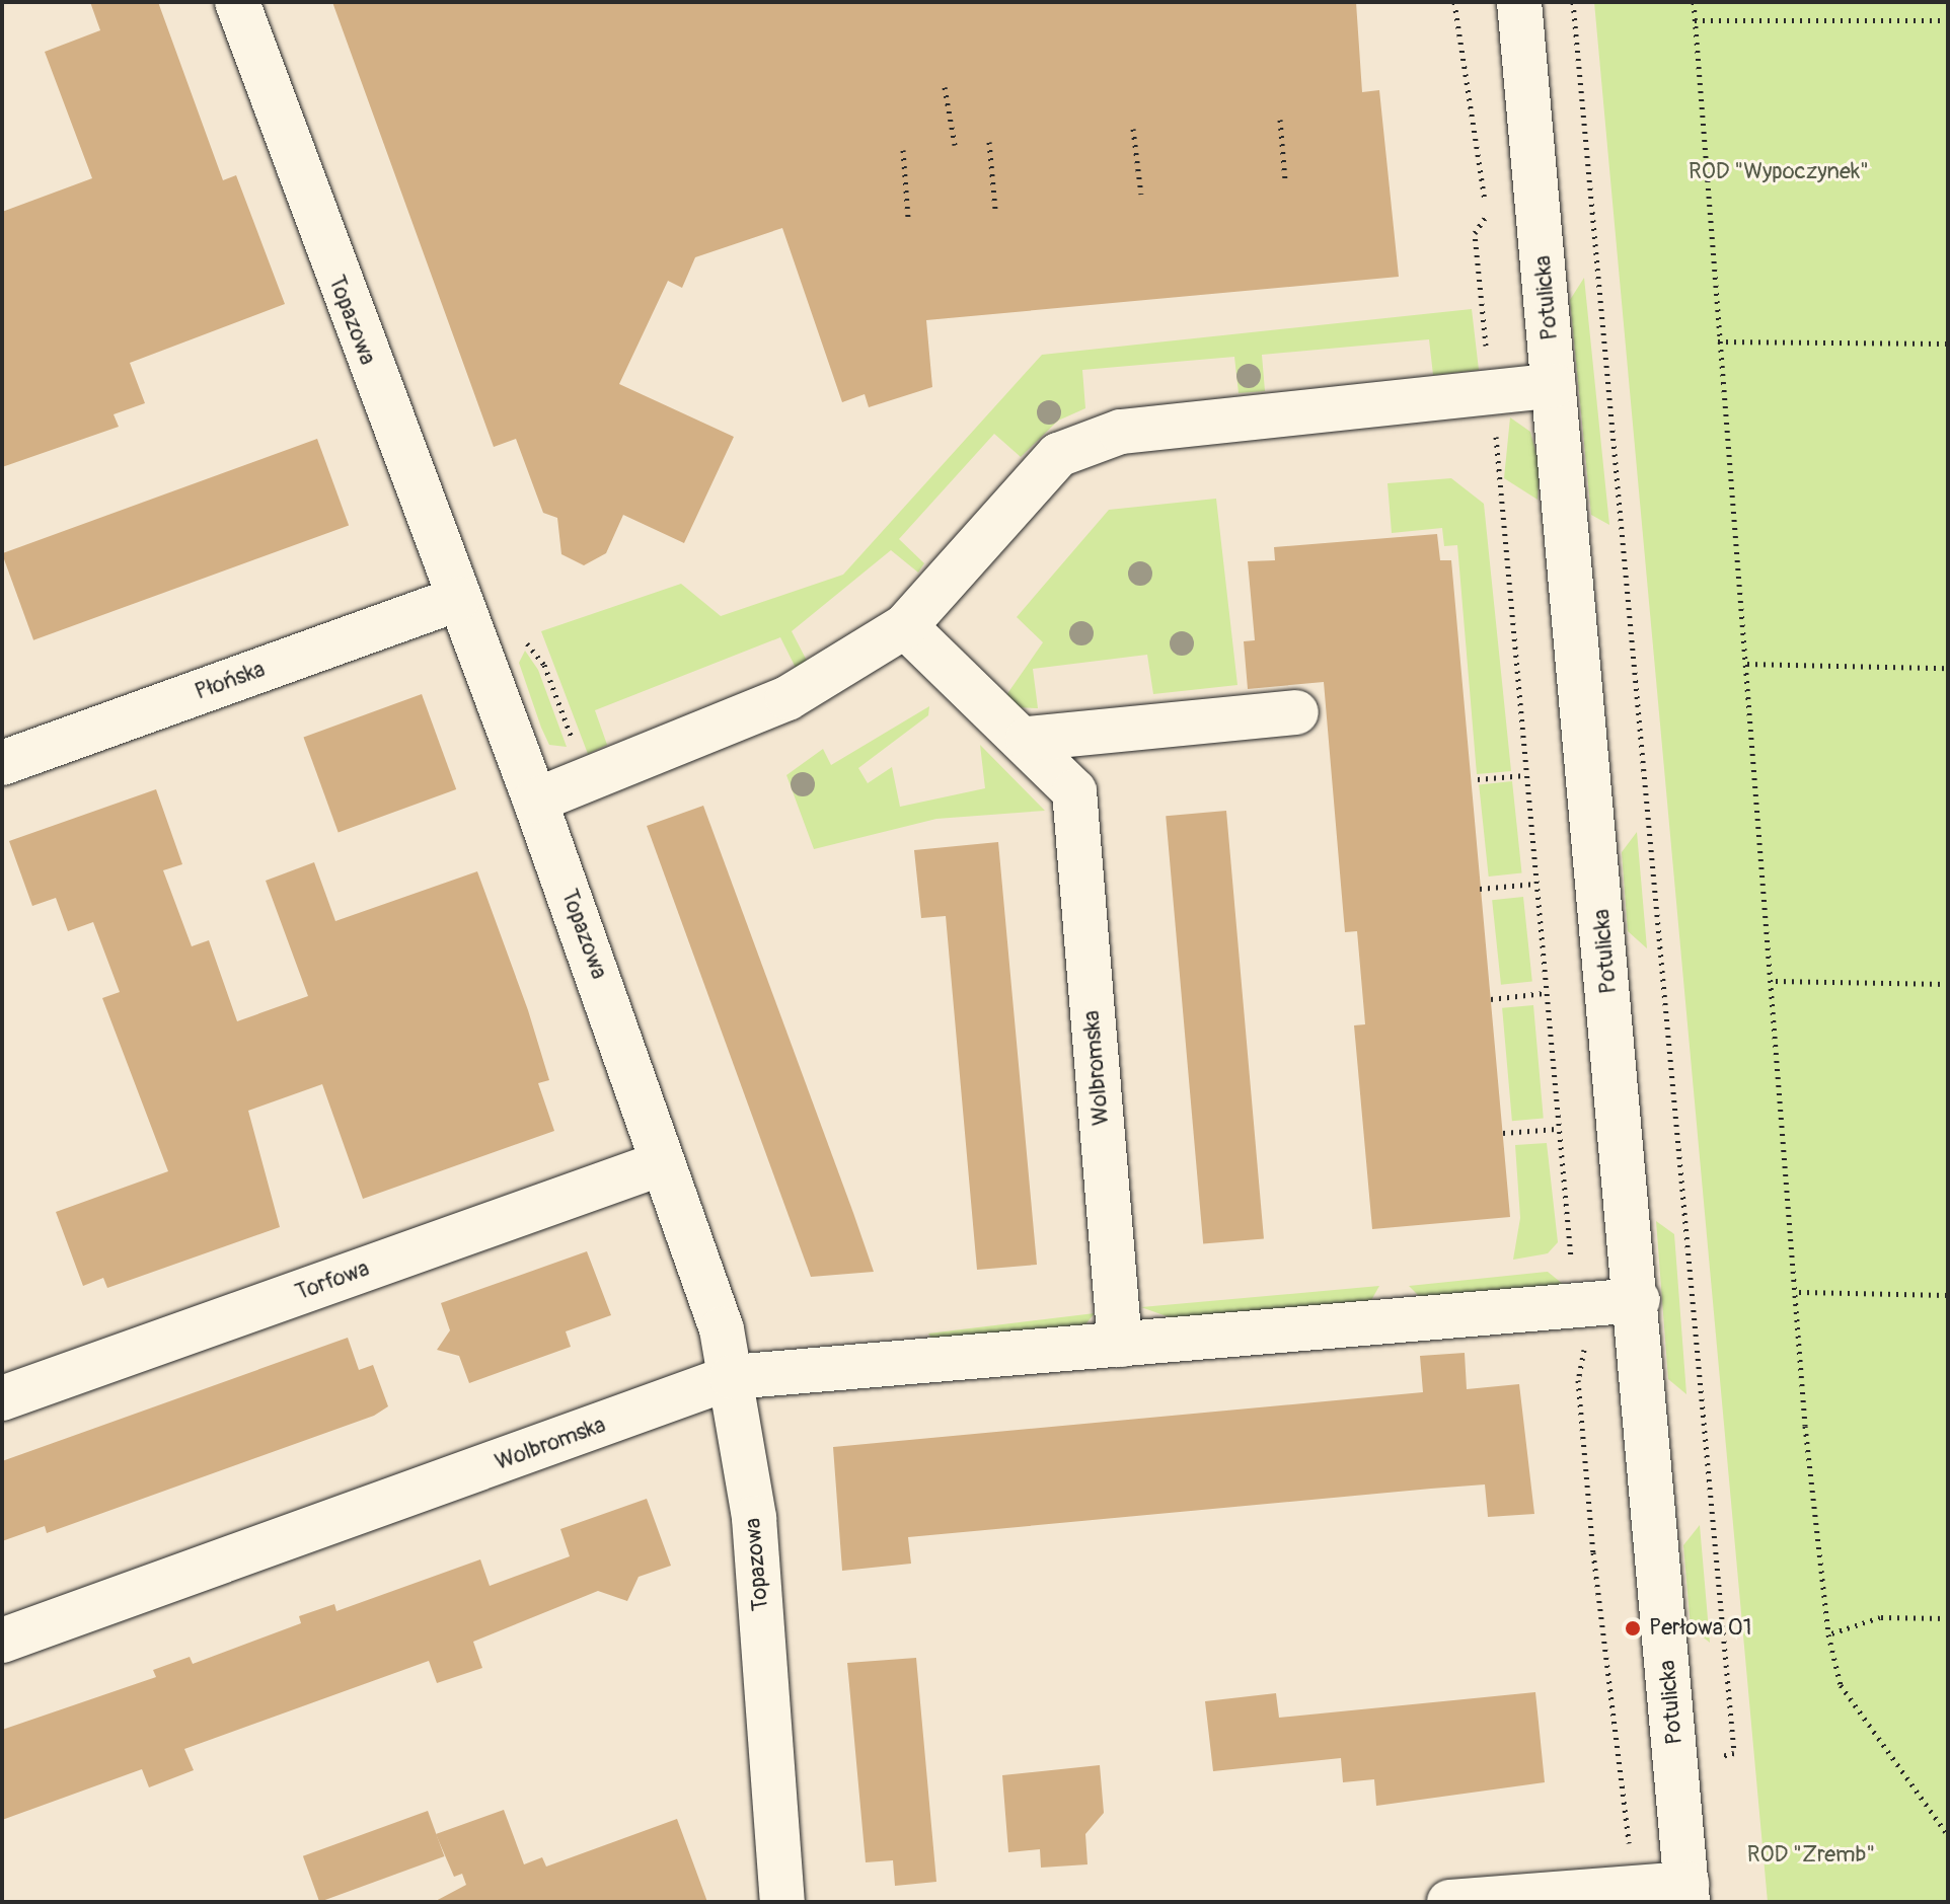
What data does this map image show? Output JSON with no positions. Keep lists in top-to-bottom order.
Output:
{
  "streets": {
    "street": [
      "Potulicka",
      "Topazowa",
      "Płońska",
      "Wolbromska",
      "Torfowa"
    ]
  },
  "crossings": [
    ["Potulicka", "Wolbromska"],
    ["Topazowa", "Płońska"],
    ["Topazowa", "Wolbromska"],
    ["Topazowa", "Torfowa"]
  ],
  "parks": ["ROD \"Wypoczynek\"", "ROD \"Zremb\""],
  "places": ["Perłowa 01"]
}
